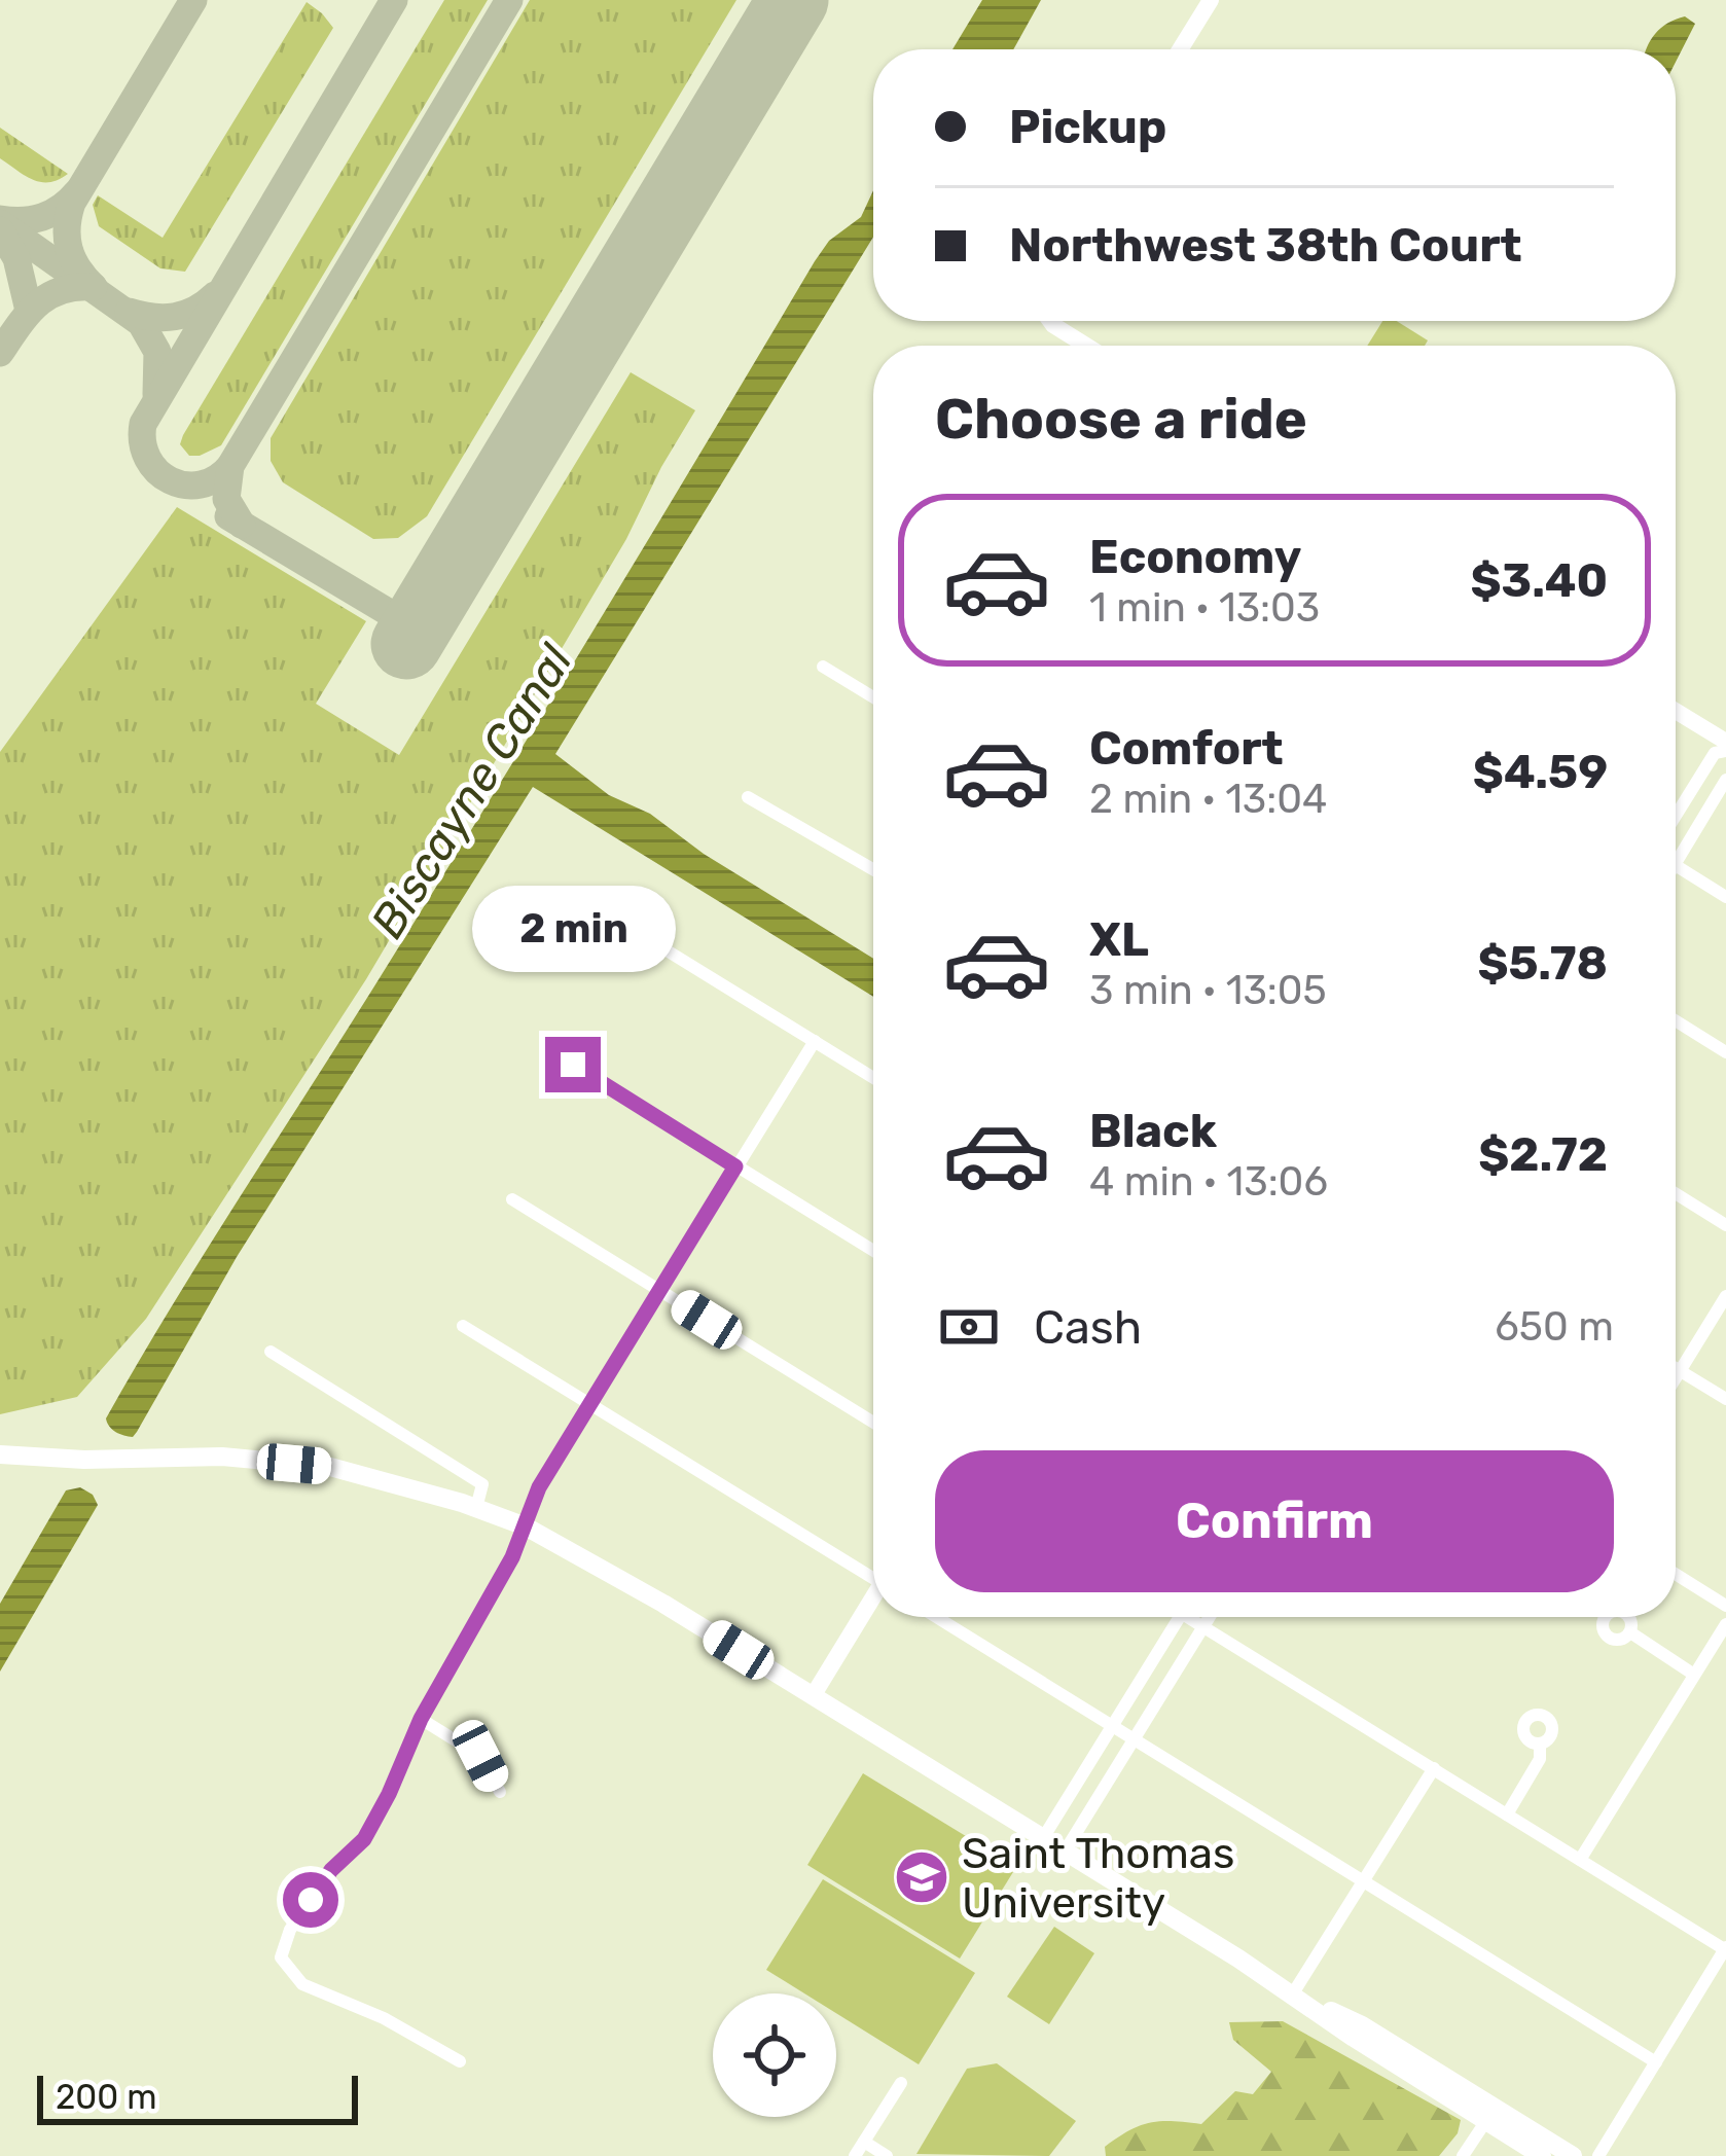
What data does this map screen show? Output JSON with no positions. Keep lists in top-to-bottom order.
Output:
{
  "water": ["Biscayne Canal"],
  "places": {
    "school or university": ["Saint Thomas University"]
  },
  "scale_bar": "200 m",
  "page": {
    "banner": ["Pickup", "Northwest 38th Court"],
    "heading": "Choose a ride",
    "list": [
      {
        "name": "Economy",
        "note": "1 min · 13:03",
        "value": "$3.40"
      },
      {
        "name": "Comfort",
        "note": "2 min · 13:04",
        "value": "$4.59"
      },
      {
        "name": "XL",
        "note": "3 min · 13:05",
        "value": "$5.78"
      },
      {
        "name": "Black",
        "note": "4 min · 13:06",
        "value": "$2.72"
      }
    ],
    "bubble": "2 min",
    "pay": ["Cash", "650 m"],
    "buttons": "Confirm",
    "scale": "200 m"
  }
}
